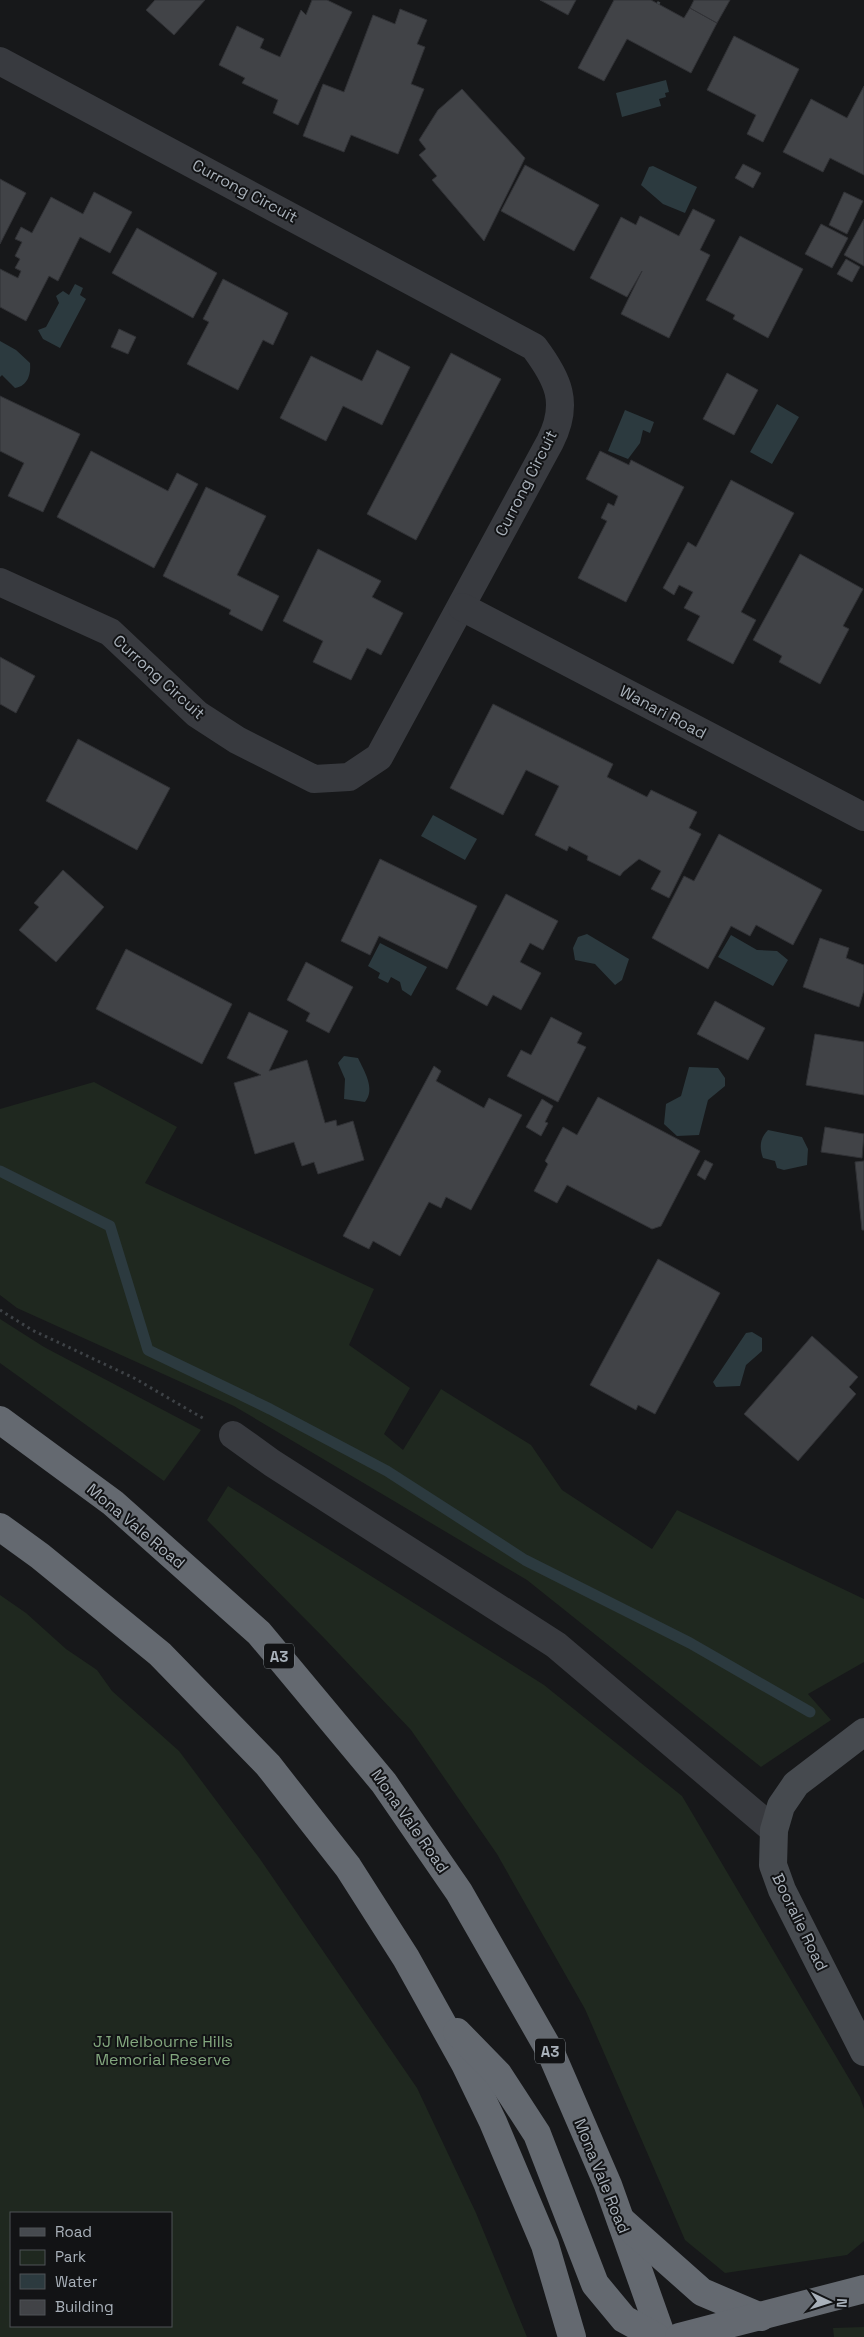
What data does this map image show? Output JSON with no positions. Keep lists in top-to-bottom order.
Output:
{
  "streets": {
    "highway": ["Mona Vale Road", "A3"],
    "street": ["Currong Circuit", "Wanari Road", "Booralie Road"]
  },
  "crossings": [
    ["Currong Circuit", "Wanari Road"]
  ],
  "parks": ["JJ Melbourne Hills Memorial Reserve"],
  "legend": [
    "Road",
    "Park",
    "Water",
    "Building"
  ],
  "north": "right"
}
